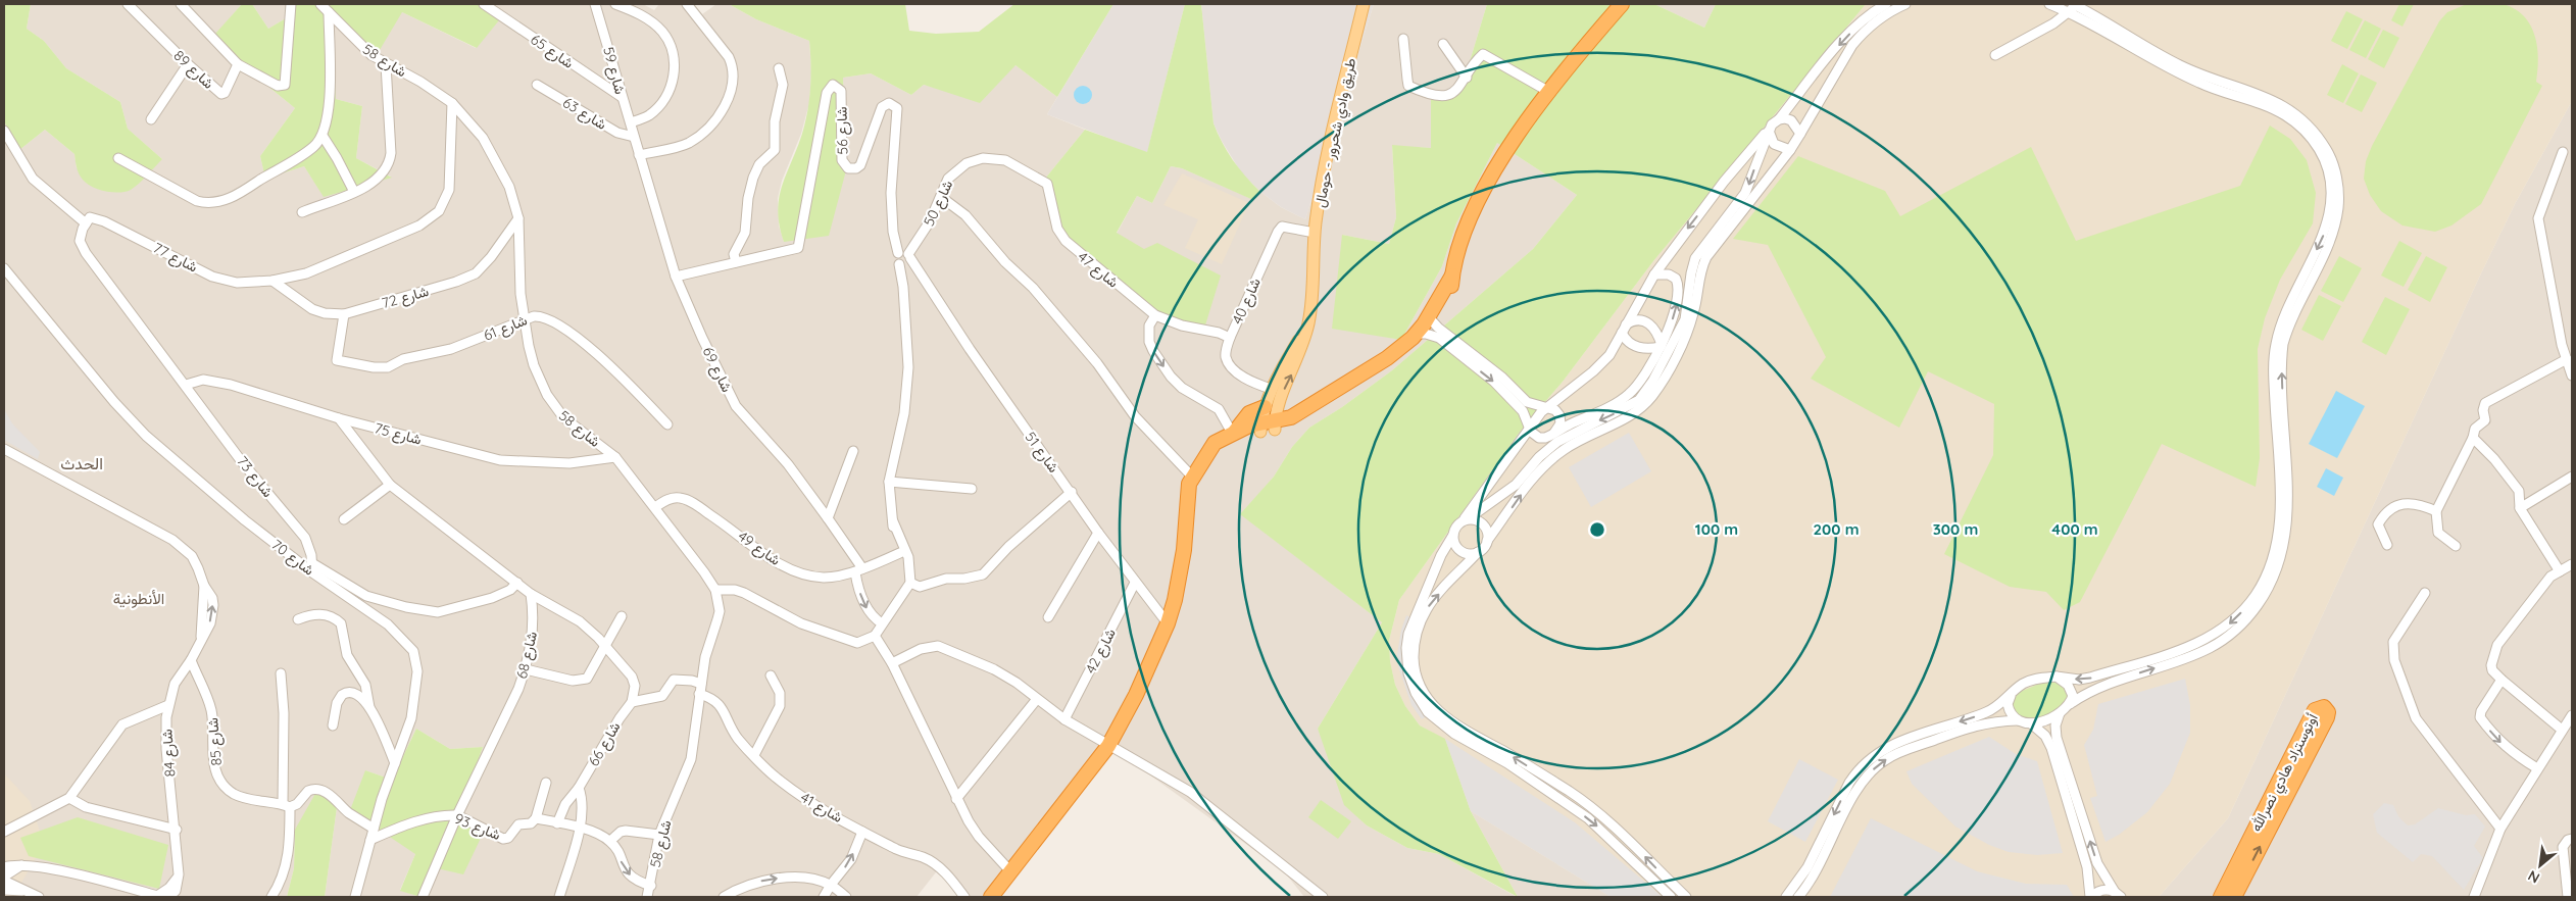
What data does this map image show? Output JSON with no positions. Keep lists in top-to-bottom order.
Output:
{
  "streets": {
    "highway": ["أوتوستراد هادي نصرالله"],
    "main road": ["طريق وادي شحرور - حومال"],
    "street": [
      "شارع 65",
      "شارع 58",
      "شارع 89",
      "شارع 59",
      "شارع 63",
      "شارع 56",
      "شارع 50",
      "شارع 77",
      "شارع 47",
      "شارع 72",
      "شارع 40",
      "شارع 61",
      "شارع 69",
      "شارع 75",
      "شارع 51",
      "شارع 73",
      "شارع 49",
      "شارع 70",
      "شارع 42",
      "شارع 68",
      "شارع 85",
      "شارع 66",
      "شارع 84",
      "شارع 41",
      "شارع 93"
    ]
  },
  "crossings": [
    ["شارع 65", "شارع 59"],
    ["شارع 58", "شارع 72"],
    ["شارع 58", "شارع 61"],
    ["شارع 58", "شارع 75"],
    ["شارع 58", "شارع 49"],
    ["شارع 58", "شارع 41"],
    ["شارع 59", "شارع 63"],
    ["شارع 59", "شارع 69"],
    ["شارع 63", "شارع 69"],
    ["شارع 56", "شارع 50"],
    ["شارع 56", "شارع 69"],
    ["شارع 56", "شارع 51"],
    ["طريق وادي شحرور - حومال", "شارع 40"],
    ["شارع 50", "شارع 47"],
    ["شارع 50", "شارع 51"],
    ["شارع 77", "شارع 72"],
    ["شارع 47", "شارع 40"],
    ["شارع 72", "شارع 61"],
    ["شارع 69", "شارع 49"],
    ["شارع 75", "شارع 73"],
    ["شارع 51", "شارع 42"],
    ["شارع 73", "شارع 70"],
    ["شارع 70", "شارع 93"],
    ["شارع 68", "شارع 93"],
    ["شارع 85", "شارع 84"]
  ],
  "districts": ["الحدث", "الأنطونية"],
  "north": "bottom left",
  "rings": [
    "100 m",
    "200 m",
    "300 m",
    "400 m"
  ]
}
